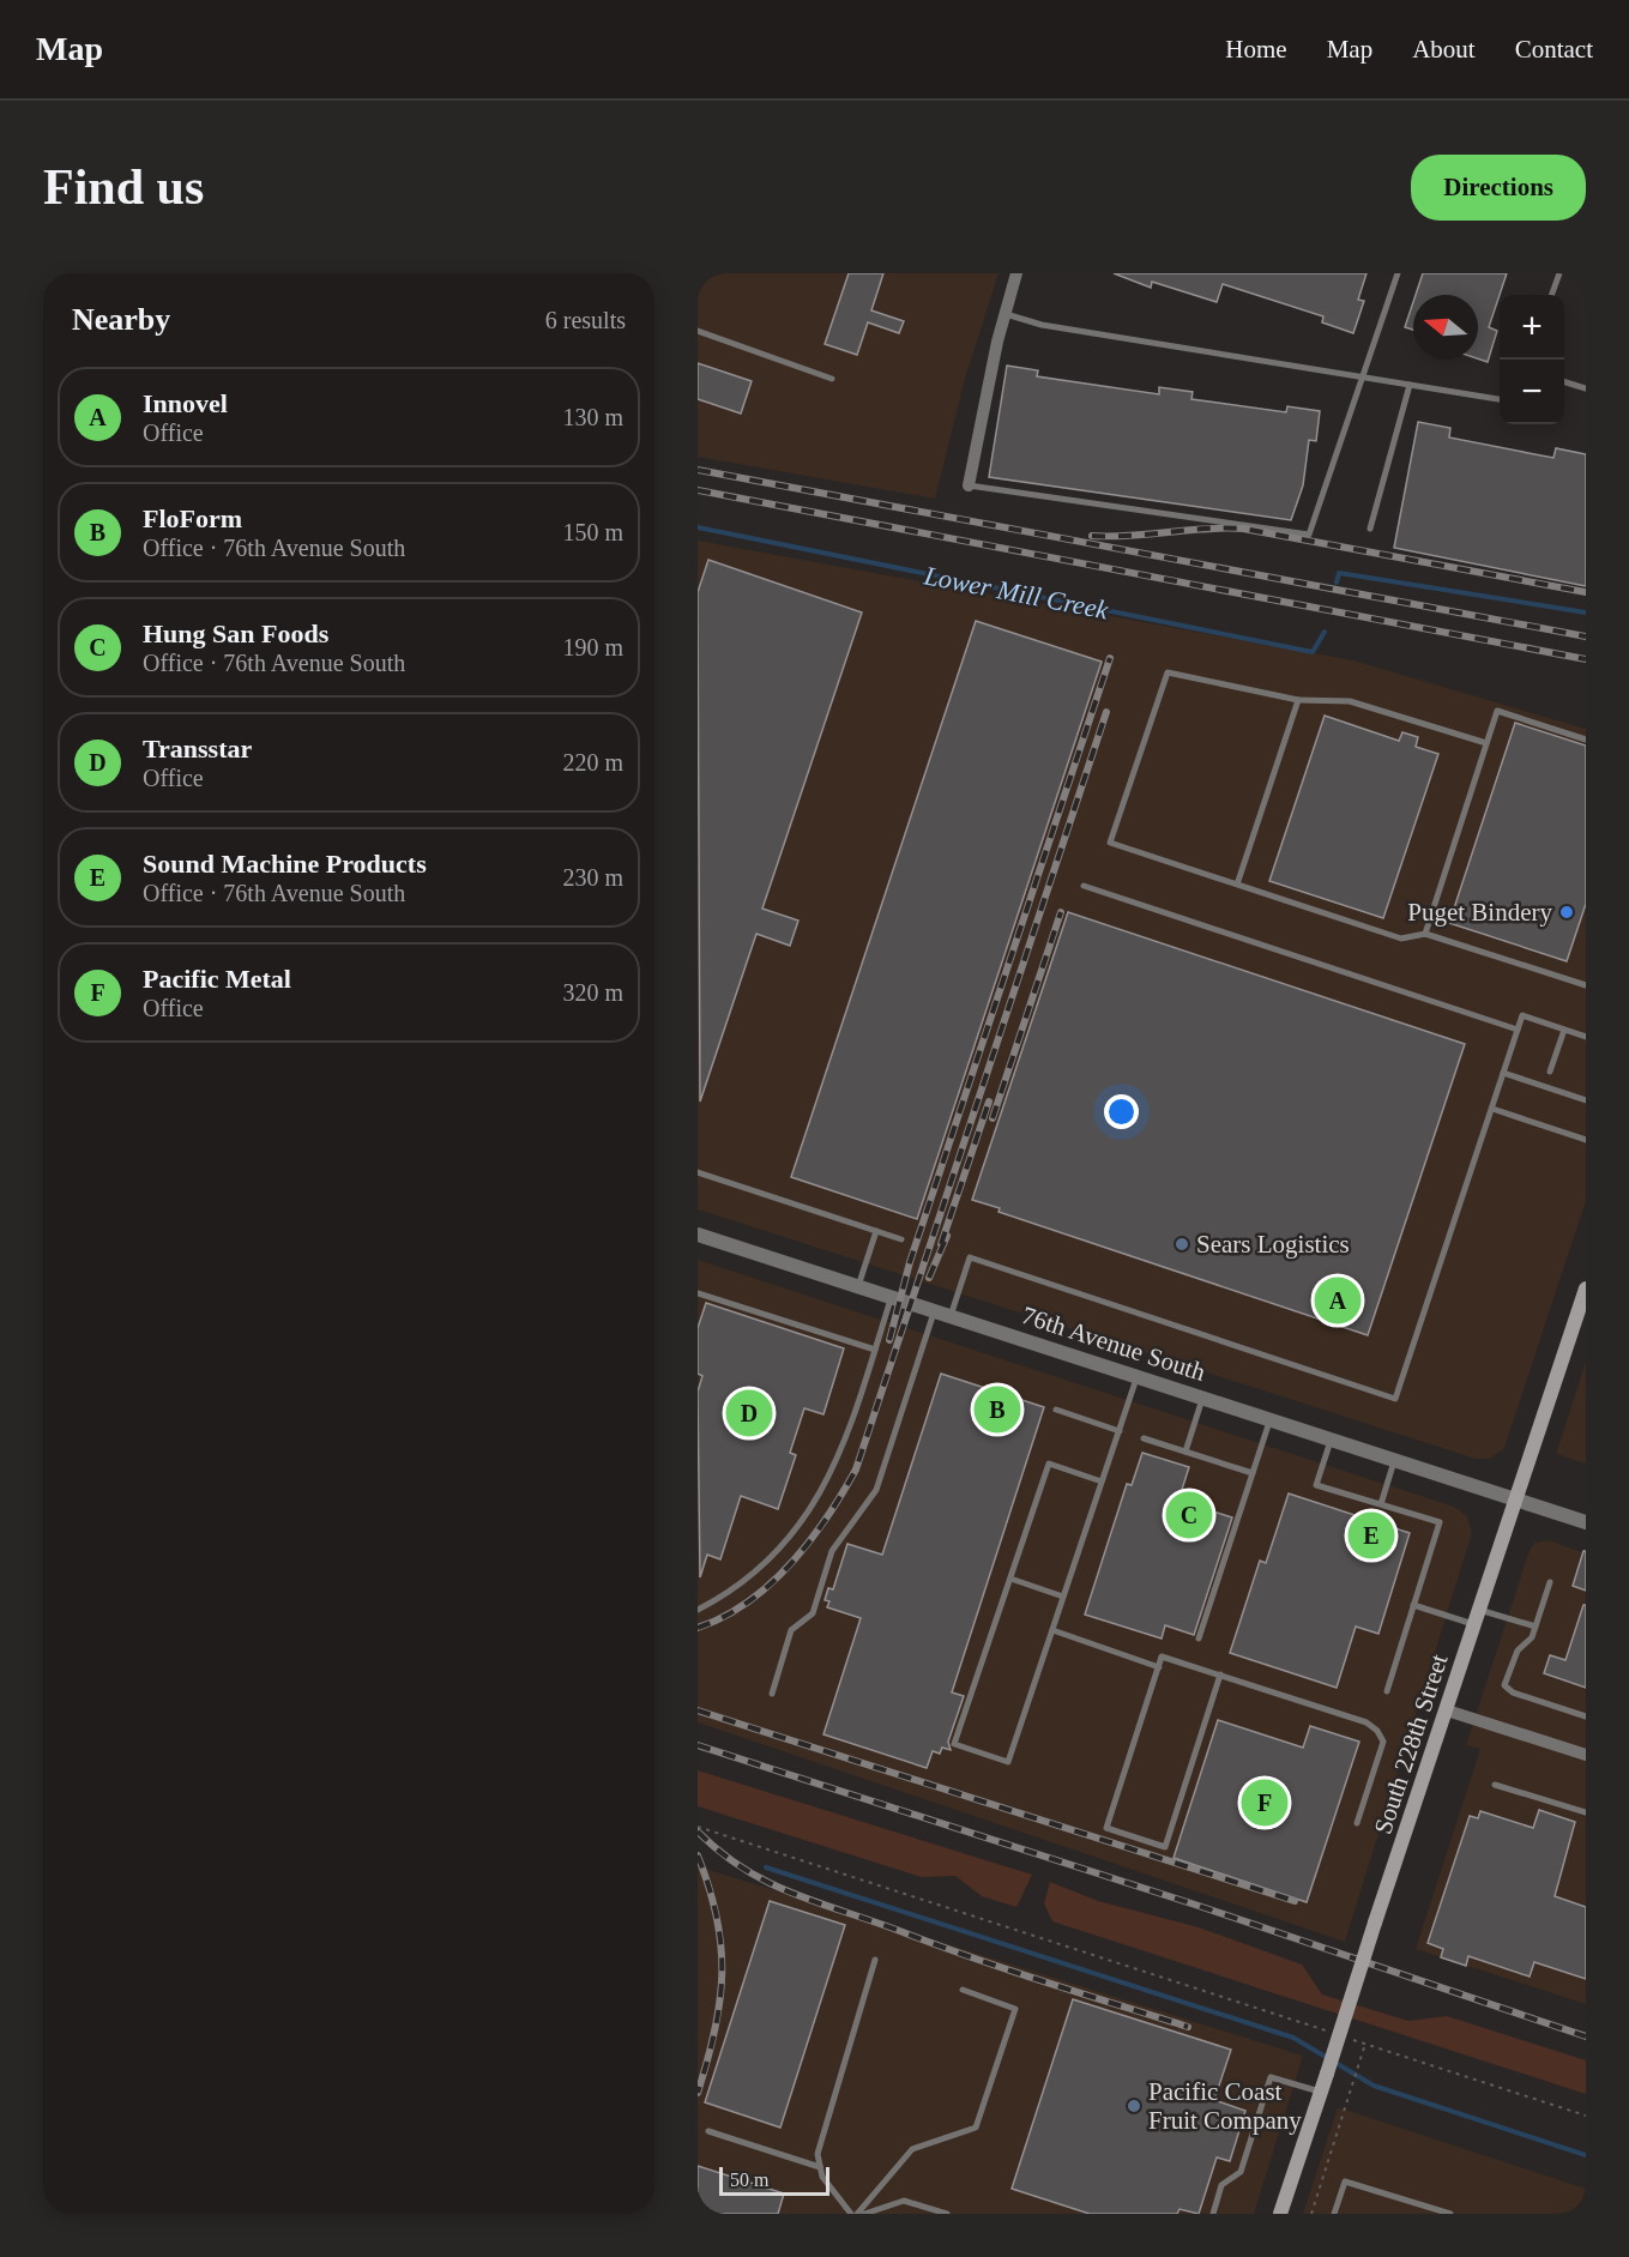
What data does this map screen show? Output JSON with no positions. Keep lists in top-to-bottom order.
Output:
{
  "streets": {
    "main road": ["South 228th Street"],
    "street": ["76th Avenue South"]
  },
  "crossings": [
    ["76th Avenue South", "South 228th Street"]
  ],
  "water": ["Lower Mill Creek"],
  "places": ["Puget Bindery", "Sears Logistics", "Pacific Coast Fruit Company"],
  "scale_bar": "50 m",
  "north": "left",
  "page": {
    "header": "Map",
    "nav": [
      "Home",
      "Map",
      "About",
      "Contact"
    ],
    "buttons": "Directions",
    "title": "Find us",
    "heading": ["Nearby", "6 results"],
    "map_buttons": ["+", "−"],
    "list": [
      {
        "mark": "A",
        "name": "Innovel",
        "note": "Office",
        "value": "130 m"
      },
      {
        "mark": "B",
        "name": "FloForm",
        "note": "Office · 76th Avenue South",
        "value": "150 m"
      },
      {
        "mark": "C",
        "name": "Hung San Foods",
        "note": "Office · 76th Avenue South",
        "value": "190 m"
      },
      {
        "mark": "D",
        "name": "Transstar",
        "note": "Office",
        "value": "220 m"
      },
      {
        "mark": "E",
        "name": "Sound Machine Products",
        "note": "Office · 76th Avenue South",
        "value": "230 m"
      },
      {
        "mark": "F",
        "name": "Pacific Metal",
        "note": "Office",
        "value": "320 m"
      }
    ],
    "pins": [
      "A",
      "B",
      "D",
      "C",
      "E",
      "F"
    ],
    "scale": "50 m"
  }
}
